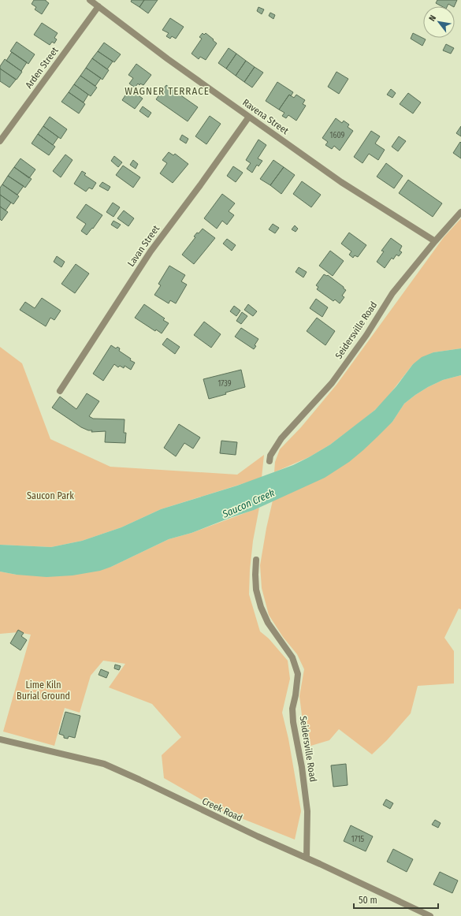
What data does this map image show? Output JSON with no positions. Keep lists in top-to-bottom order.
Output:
{
  "streets": {
    "street": [
      "Arden Street",
      "Ravena Street",
      "Lavan Street",
      "Seidersville Road",
      "Creek Road"
    ]
  },
  "crossings": [
    ["Arden Street", "Ravena Street"],
    ["Ravena Street", "Lavan Street"],
    ["Ravena Street", "Seidersville Road"],
    ["Seidersville Road", "Creek Road"]
  ],
  "districts": ["WAGNER TERRACE"],
  "water": ["Saucon Creek"],
  "parks": ["Saucon Park", "Lime Kiln Burial Ground"],
  "house_numbers": ["1609", "1739", "1715"],
  "scale_bar": "50 m",
  "north": "top left"
}
